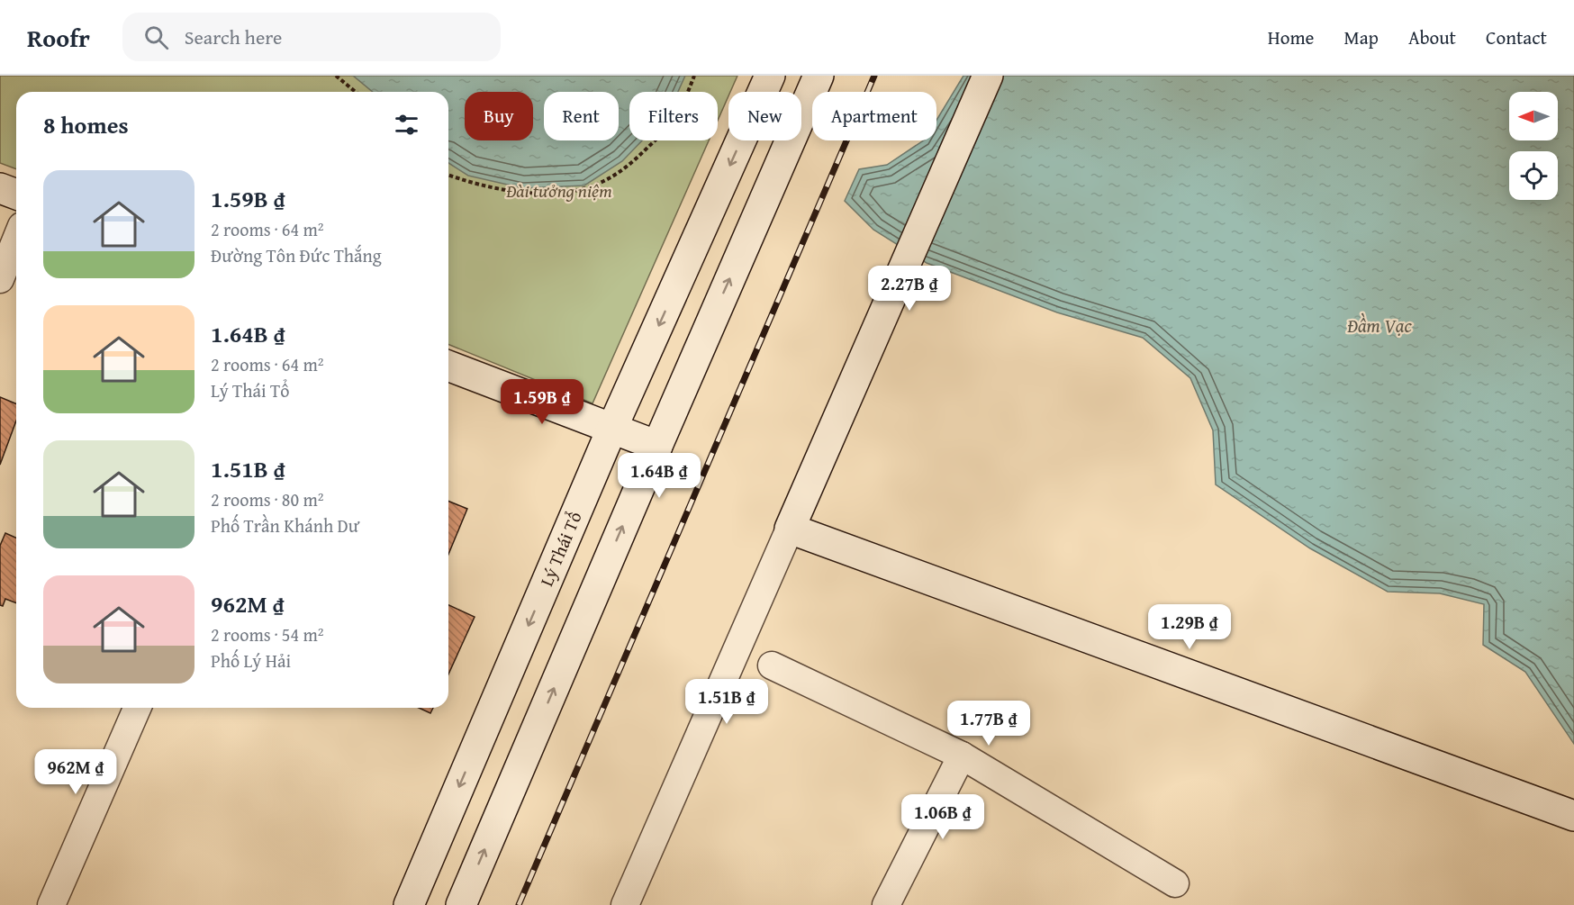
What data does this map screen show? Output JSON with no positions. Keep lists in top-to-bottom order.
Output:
{
  "streets": {
    "main road": ["Lý Thái Tổ"]
  },
  "water": ["Đầm Vạc"],
  "parks": ["Đài tưởng niệm"],
  "north": "left",
  "page": {
    "header": "Roofr",
    "search": "Search here",
    "nav": [
      "Home",
      "Map",
      "About",
      "Contact"
    ],
    "chip": [
      "Buy",
      "Rent",
      "Filters",
      "New",
      "Apartment"
    ],
    "heading": "8 homes",
    "list": [
      {
        "name": "1.59B ₫",
        "note": "2 rooms · 64 m² · Đường Tôn Đức Thắng"
      },
      {
        "name": "1.64B ₫",
        "note": "2 rooms · 64 m² · Lý Thái Tổ"
      },
      {
        "name": "1.51B ₫",
        "note": "2 rooms · 80 m² · Phố Trần Khánh Dư"
      },
      {
        "name": "962M ₫",
        "note": "2 rooms · 54 m² · Phố Lý Hải"
      }
    ],
    "price": [
      "2.27B ₫",
      "1.59B ₫",
      "1.64B ₫",
      "1.29B ₫",
      "1.51B ₫",
      "1.77B ₫",
      "962M ₫",
      "1.06B ₫"
    ]
  }
}
